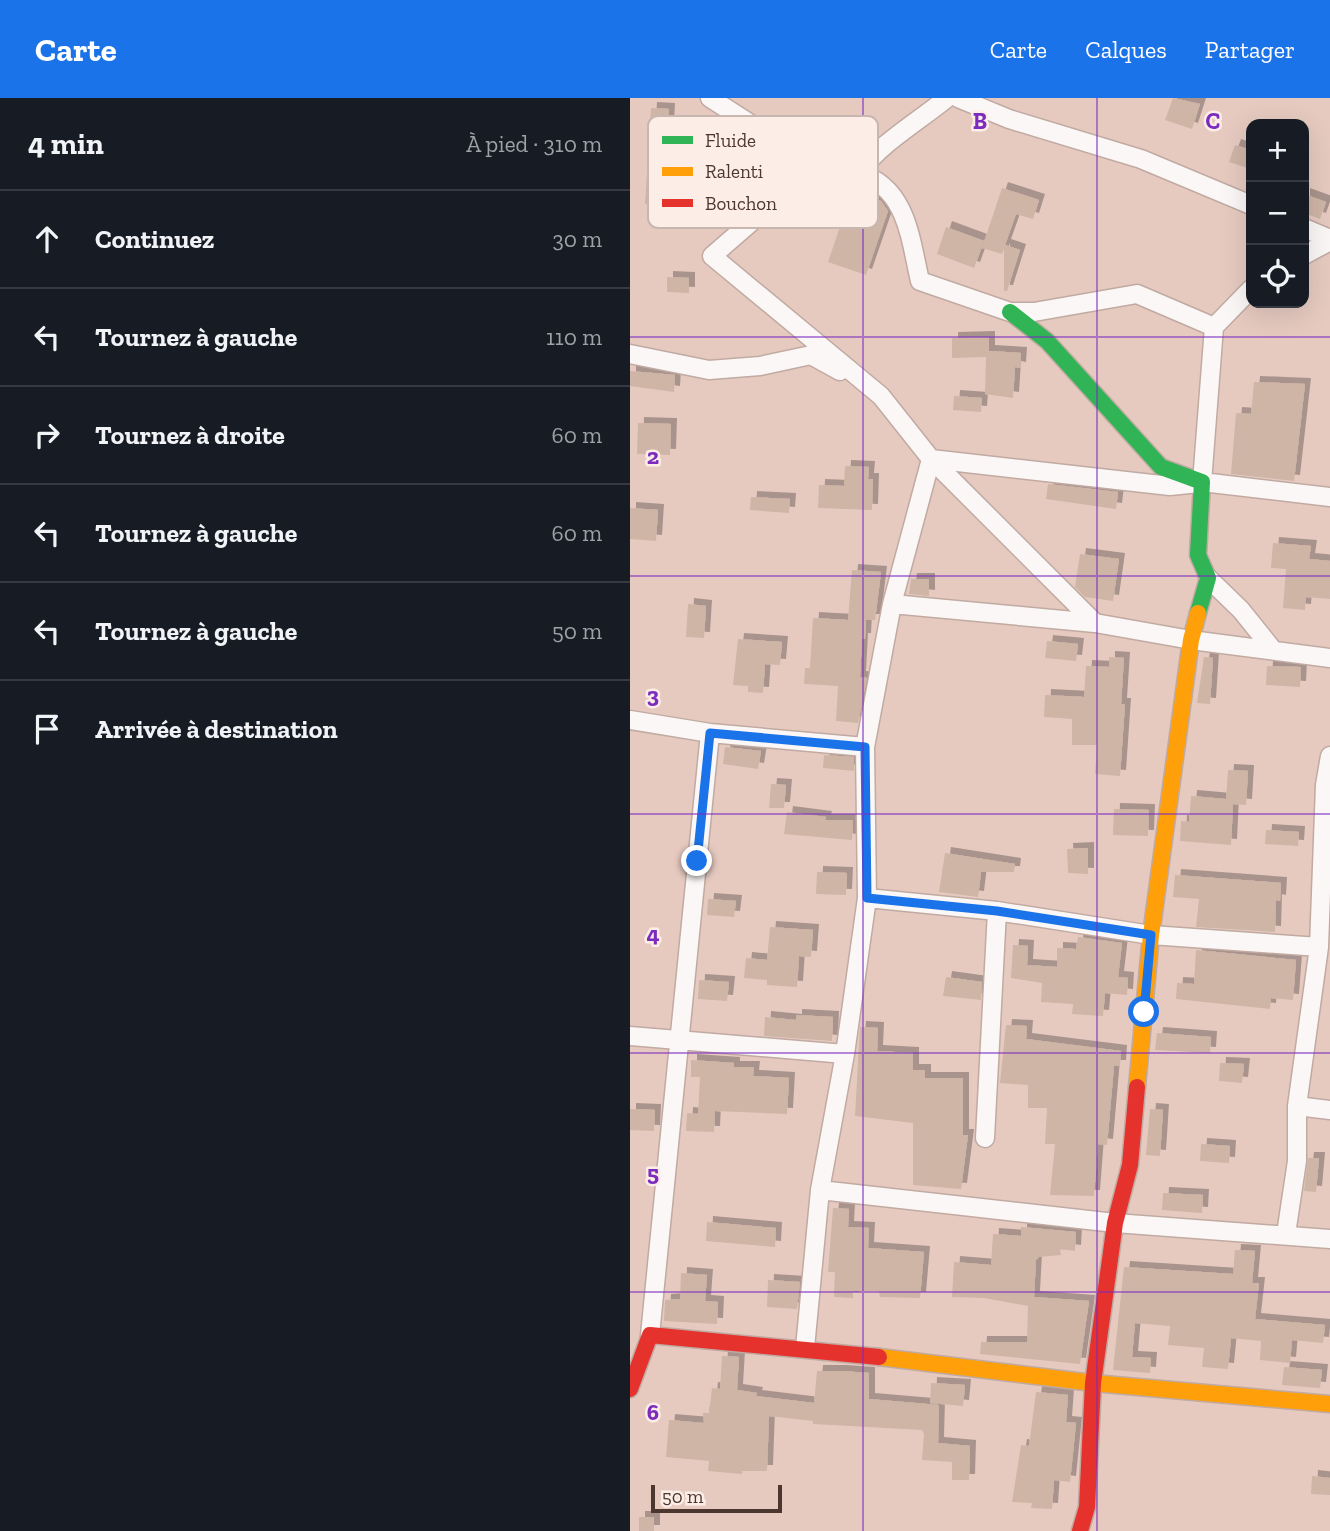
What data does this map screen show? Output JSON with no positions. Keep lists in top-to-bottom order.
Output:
{
  "legend": ["Fluide", "Ralenti", "Bouchon"],
  "scale_bar": "50 m",
  "page": {
    "header": "Carte",
    "nav": ["Carte", "Calques", "Partager"],
    "heading": ["4 min", "À pied · 310 m"],
    "map_buttons": ["+", "−"],
    "list": [
      ["Continuez", "30 m"],
      ["Tournez à gauche", "110 m"],
      ["Tournez à droite", "60 m"],
      ["Tournez à gauche", "60 m"],
      ["Tournez à gauche", "50 m"],
      "Arrivée à destination"
    ],
    "scale": "50 m"
  },
  "grid": {
    "columns": ["B", "C"],
    "rows": [
      "2",
      "3",
      "4",
      "5",
      "6"
    ]
  }
}
